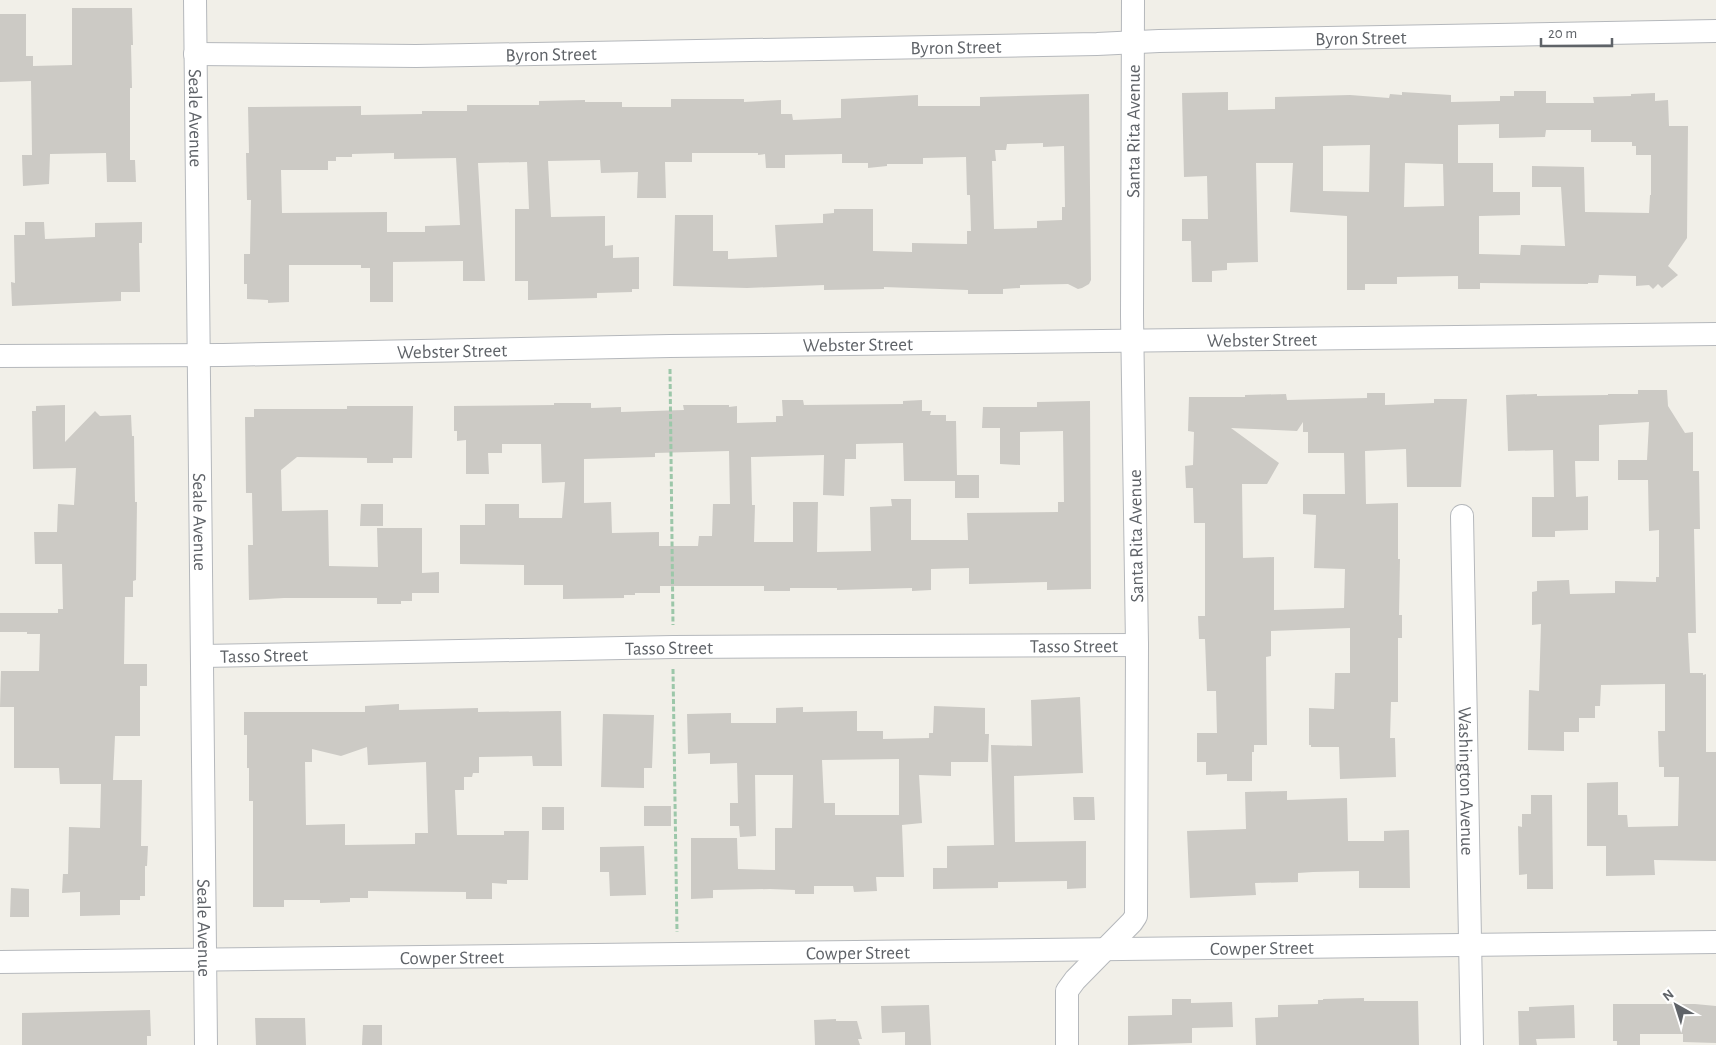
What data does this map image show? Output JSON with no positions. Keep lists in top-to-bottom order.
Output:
{
  "streets": {
    "street": [
      "Byron Street",
      "Seale Avenue",
      "Santa Rita Avenue",
      "Webster Street",
      "Tasso Street",
      "Washington Avenue",
      "Cowper Street"
    ]
  },
  "crossings": [
    ["Byron Street", "Seale Avenue"],
    ["Byron Street", "Santa Rita Avenue"],
    ["Seale Avenue", "Webster Street"],
    ["Seale Avenue", "Tasso Street"],
    ["Seale Avenue", "Cowper Street"],
    ["Santa Rita Avenue", "Webster Street"],
    ["Santa Rita Avenue", "Tasso Street"],
    ["Santa Rita Avenue", "Cowper Street"],
    ["Washington Avenue", "Cowper Street"]
  ],
  "scale_bar": "20 m",
  "north": "top left"
}
